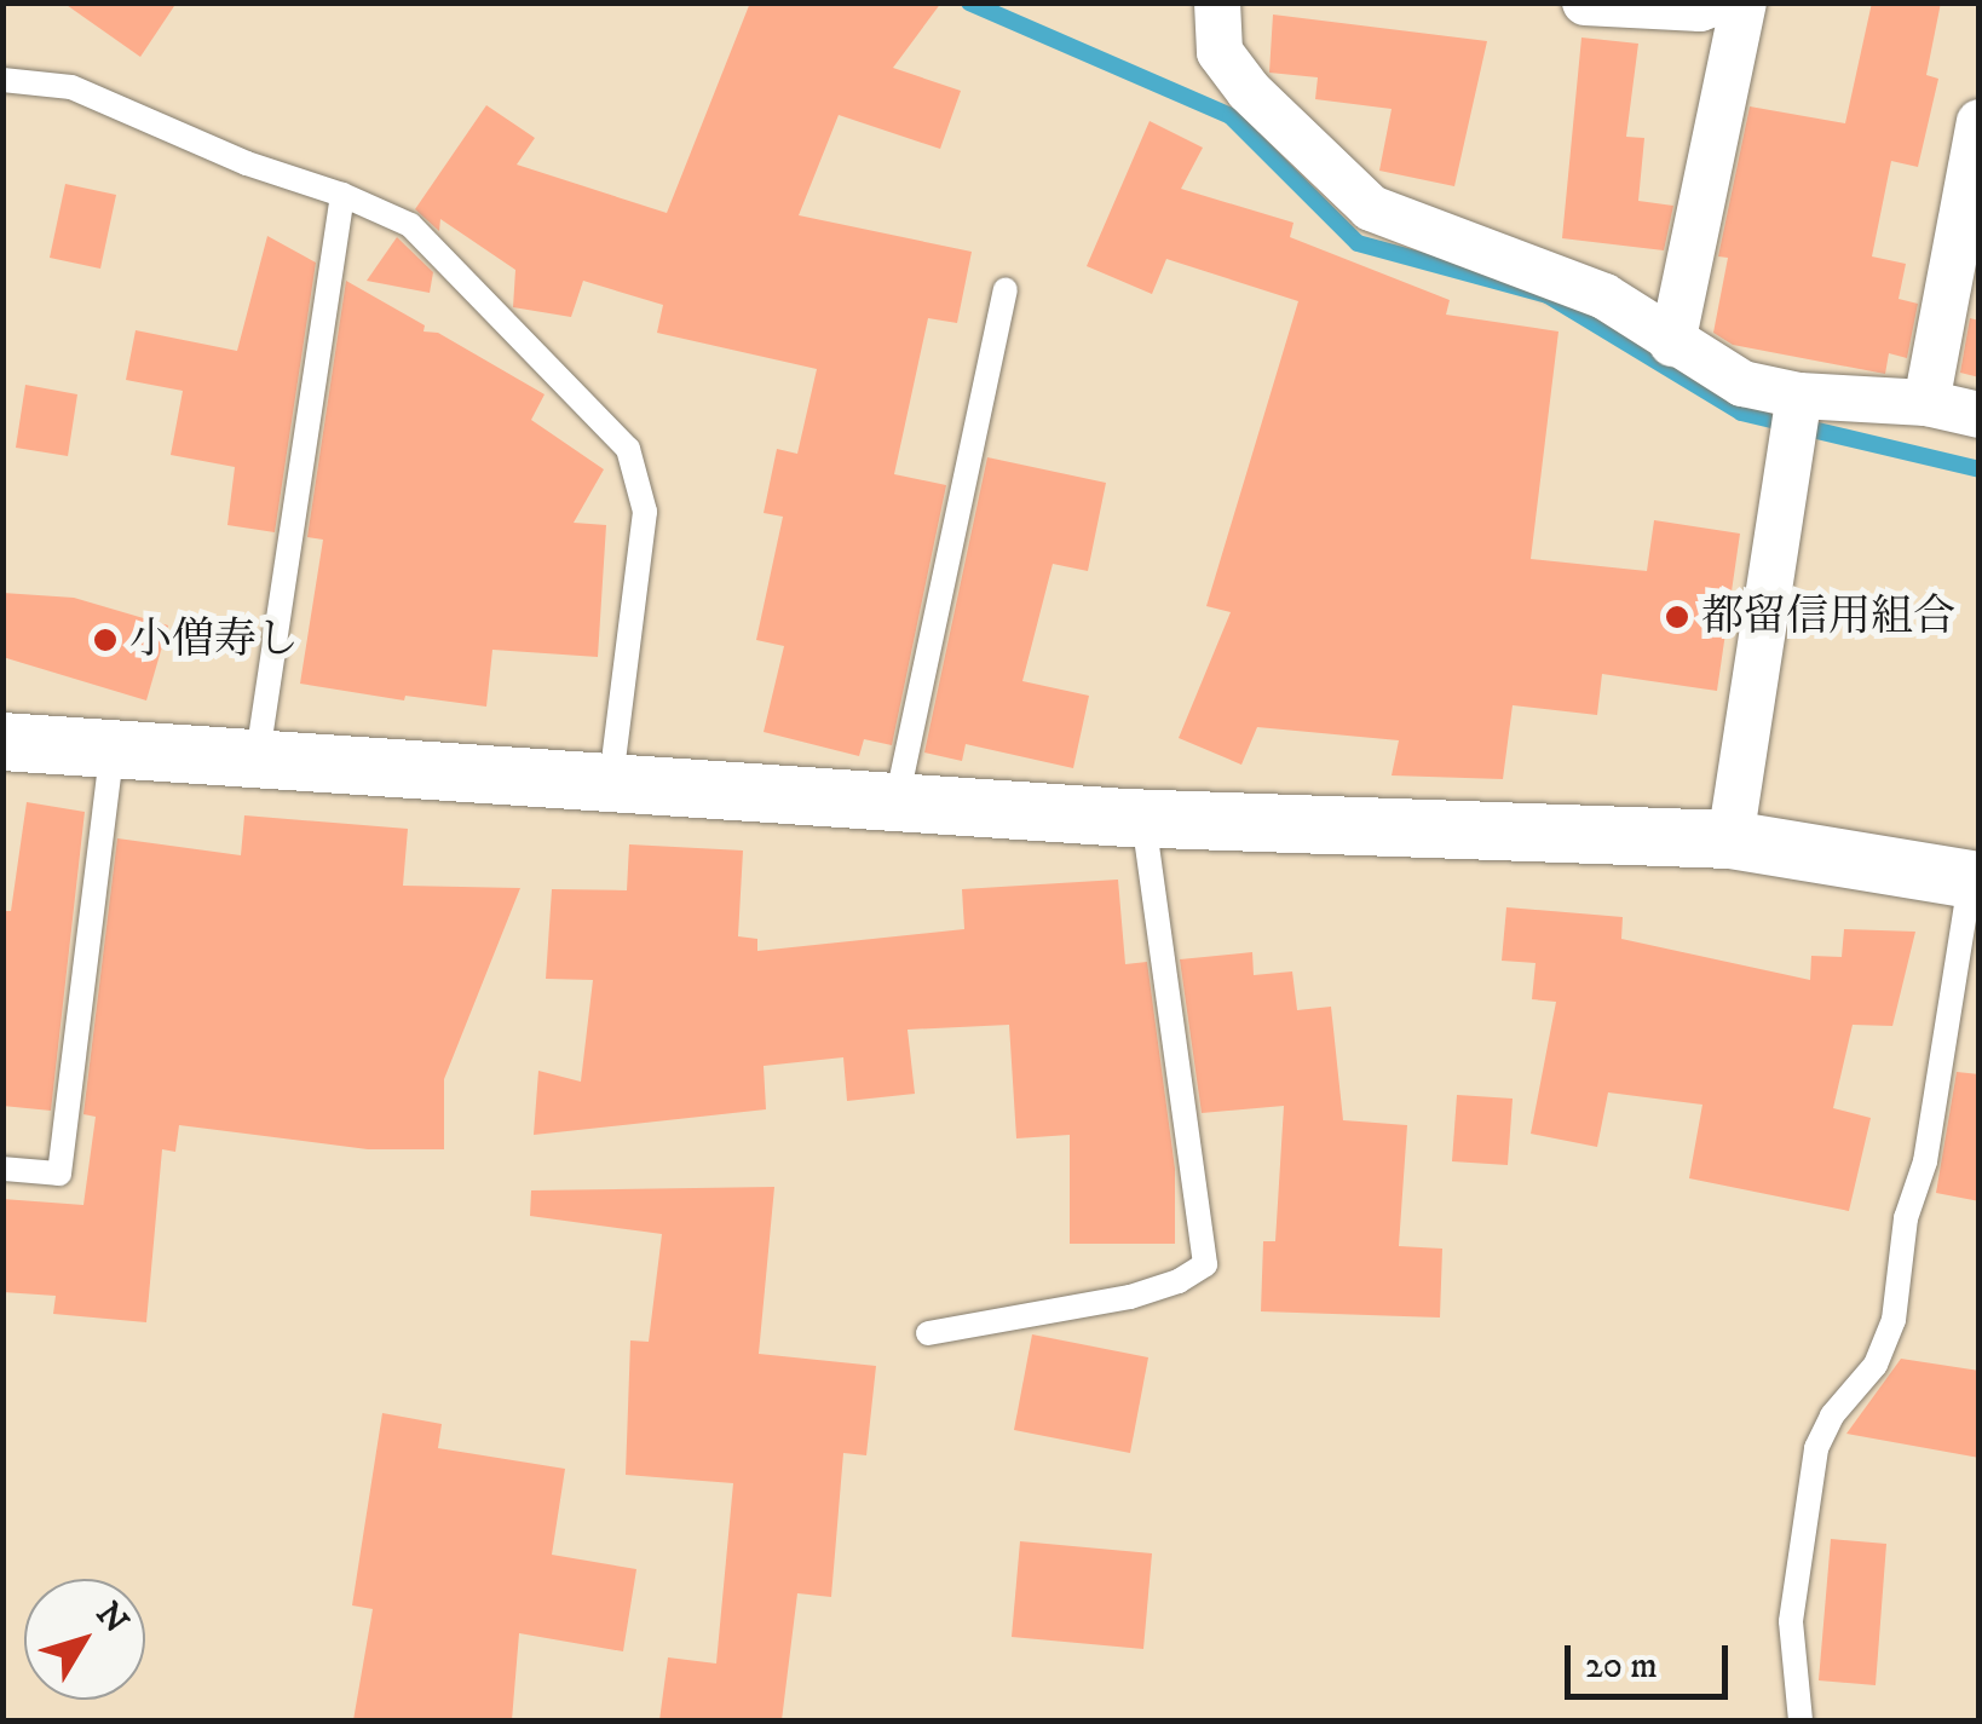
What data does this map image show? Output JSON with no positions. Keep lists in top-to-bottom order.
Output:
{
  "places": ["都留信用組合", "小僧寿し"],
  "scale_bar": "20 m",
  "north": "top right"
}
